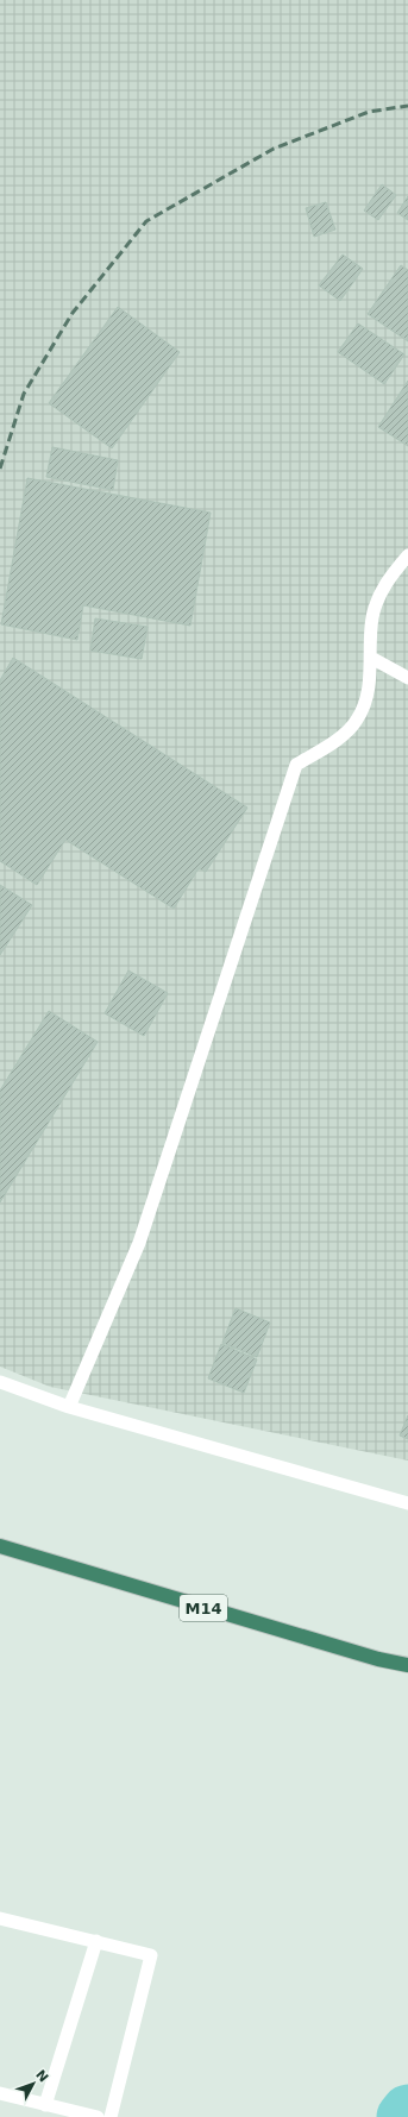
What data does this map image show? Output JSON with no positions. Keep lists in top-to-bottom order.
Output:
{
  "streets": {
    "highway": ["M14"]
  },
  "north": "top right"
}
